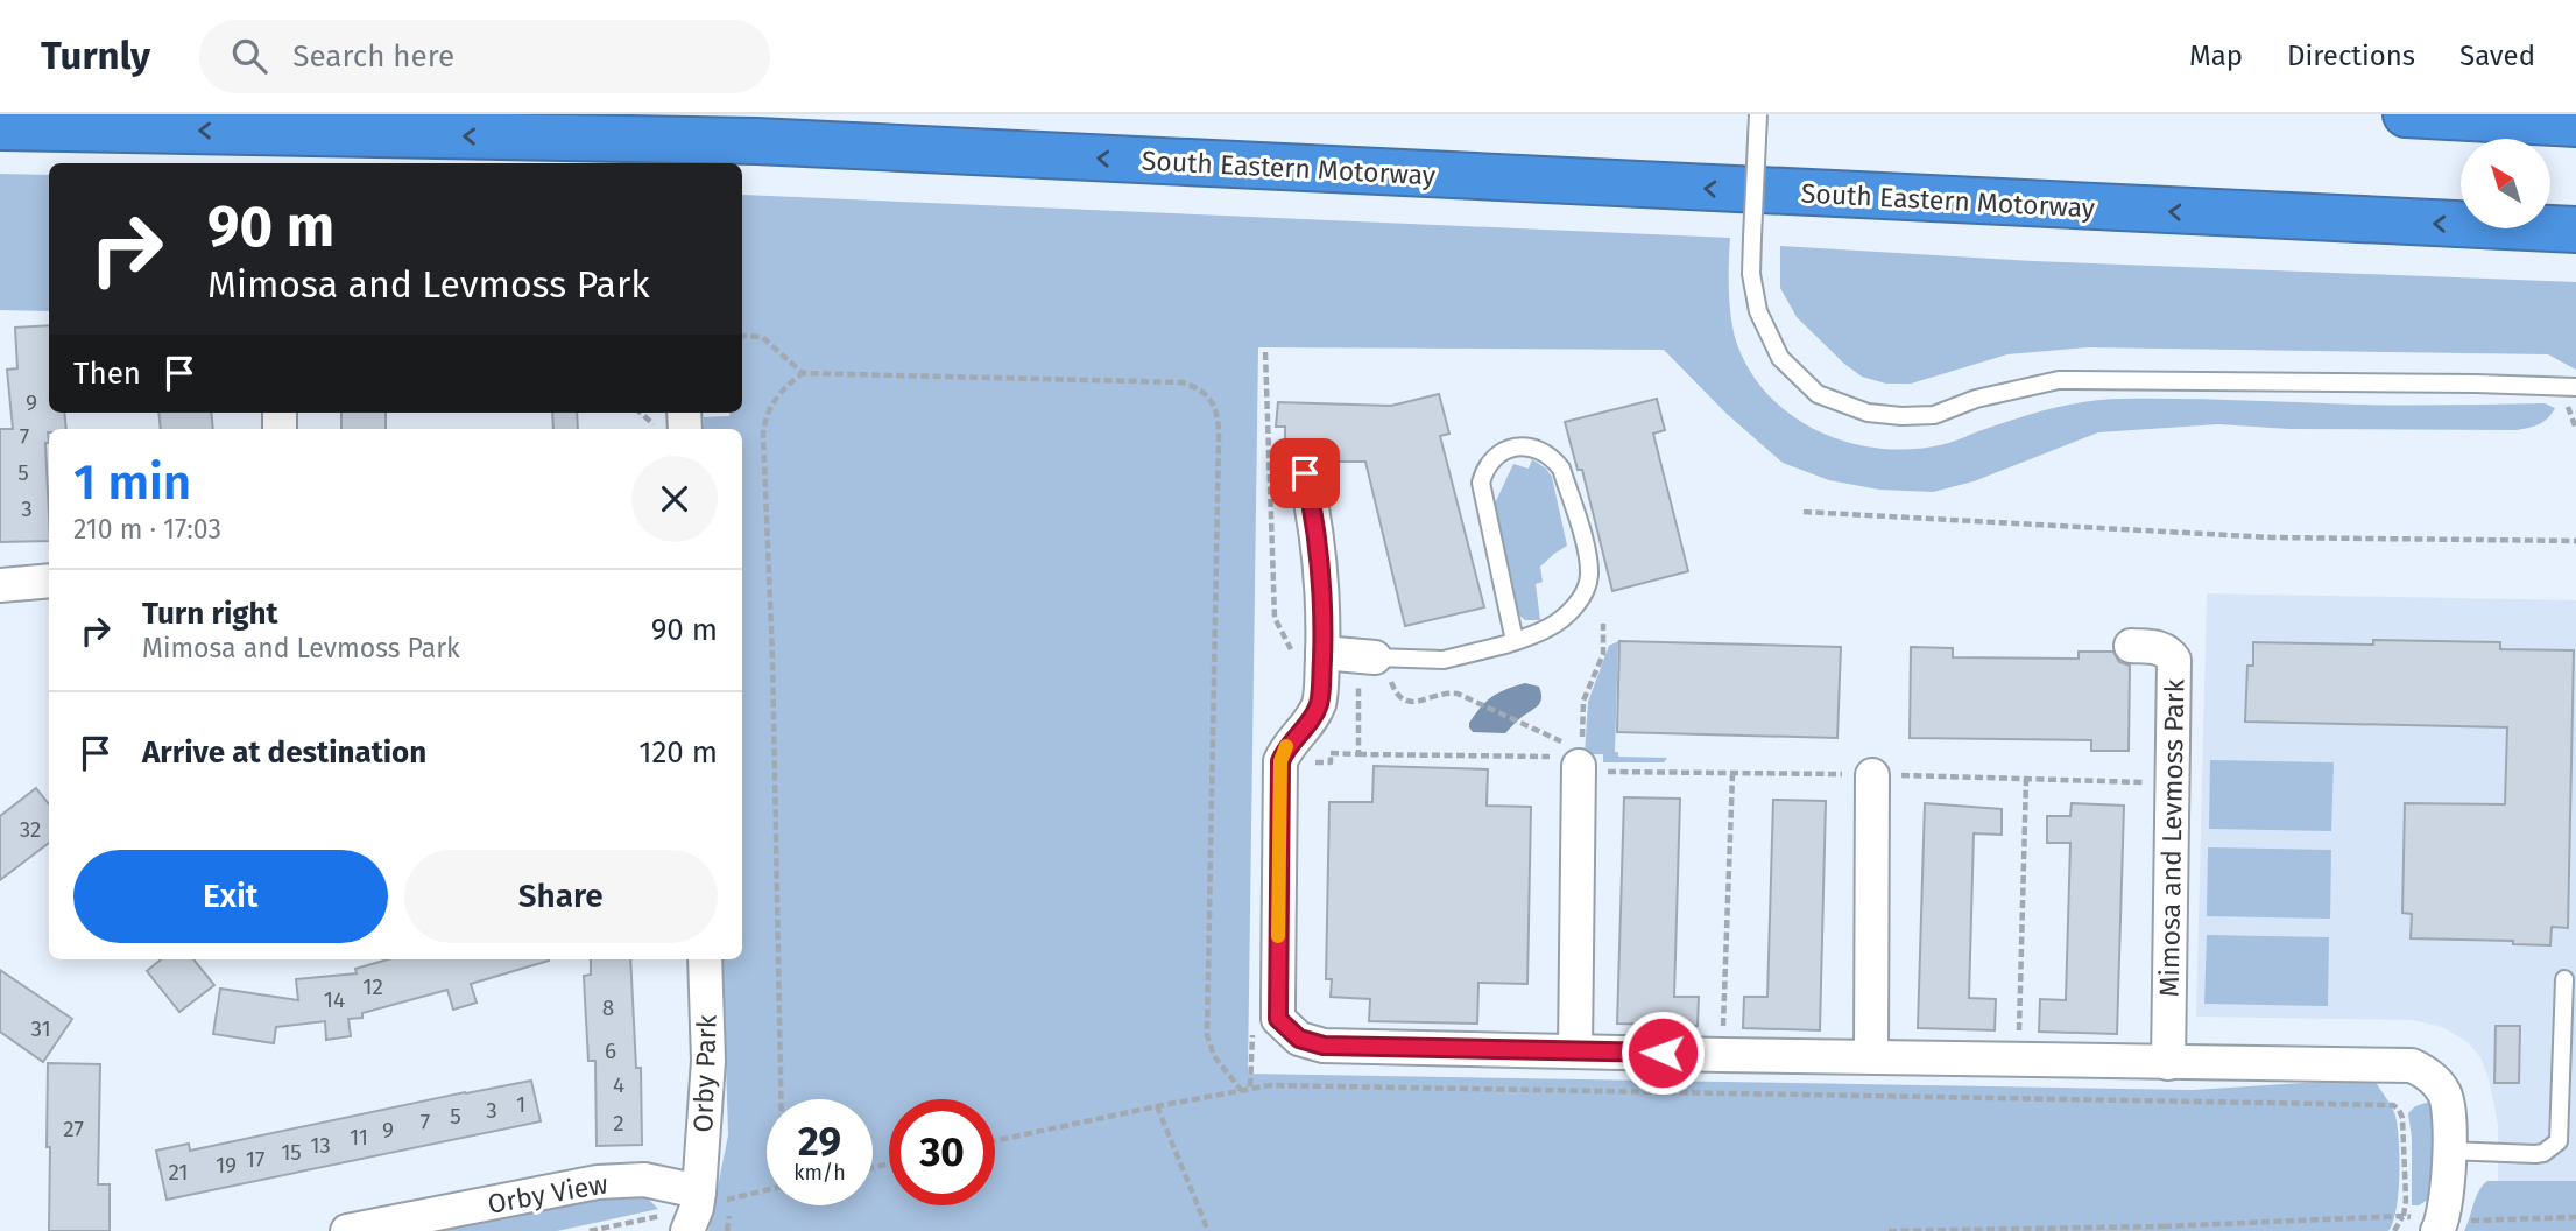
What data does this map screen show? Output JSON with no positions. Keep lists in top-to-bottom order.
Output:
{
  "streets": {
    "highway": ["South Eastern Motorway"],
    "street": ["Mimosa and Levmoss Park", "Orby Park", "Orby View"]
  },
  "crossings": [
    ["Orby Park", "Orby View"]
  ],
  "one_way": ["South Eastern Motorway"],
  "house_numbers": [
    "9",
    "7",
    "5",
    "3",
    "32",
    "12",
    "14",
    "8",
    "31",
    "6",
    "4",
    "1",
    "3",
    "5",
    "7",
    "2",
    "27",
    "9",
    "11",
    "13",
    "15",
    "17",
    "19",
    "21"
  ],
  "north": "top left",
  "page": {
    "header": "Turnly",
    "search": "Search here",
    "nav": ["Map", "Directions", "Saved"],
    "turn": ["90 m", "Mimosa and Levmoss Park"],
    "then": "Then",
    "heading": ["1 min", "210 m · 17:03"],
    "list": [
      {
        "name": "Turn right",
        "note": "Mimosa and Levmoss Park",
        "value": "90 m"
      },
      {
        "name": "Arrive at destination",
        "value": "120 m"
      }
    ],
    "buttons": ["Exit", "Share"],
    "speed": "29 km/h",
    "limit": "30"
  }
}
